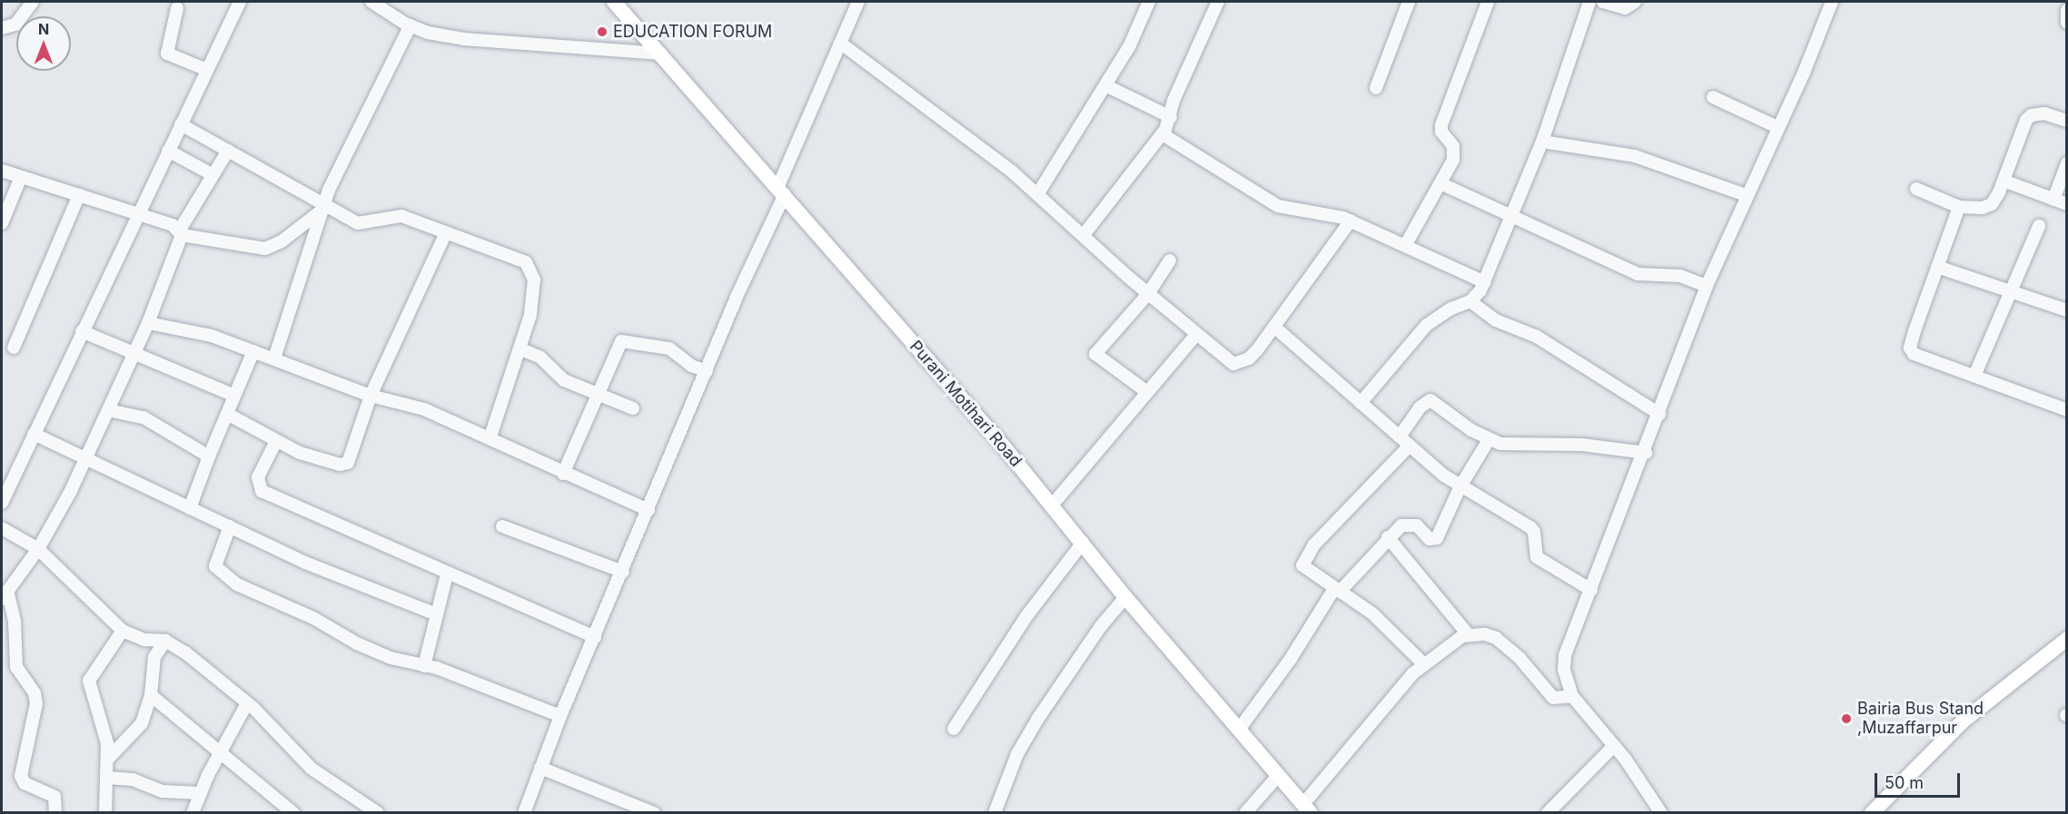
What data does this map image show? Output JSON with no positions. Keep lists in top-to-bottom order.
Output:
{
  "streets": {
    "main road": ["Purani Motihari Road"]
  },
  "places": ["EDUCATION FORUM", "Bairia Bus Stand ,Muzaffarpur"],
  "scale_bar": "50 m",
  "north": "top"
}
